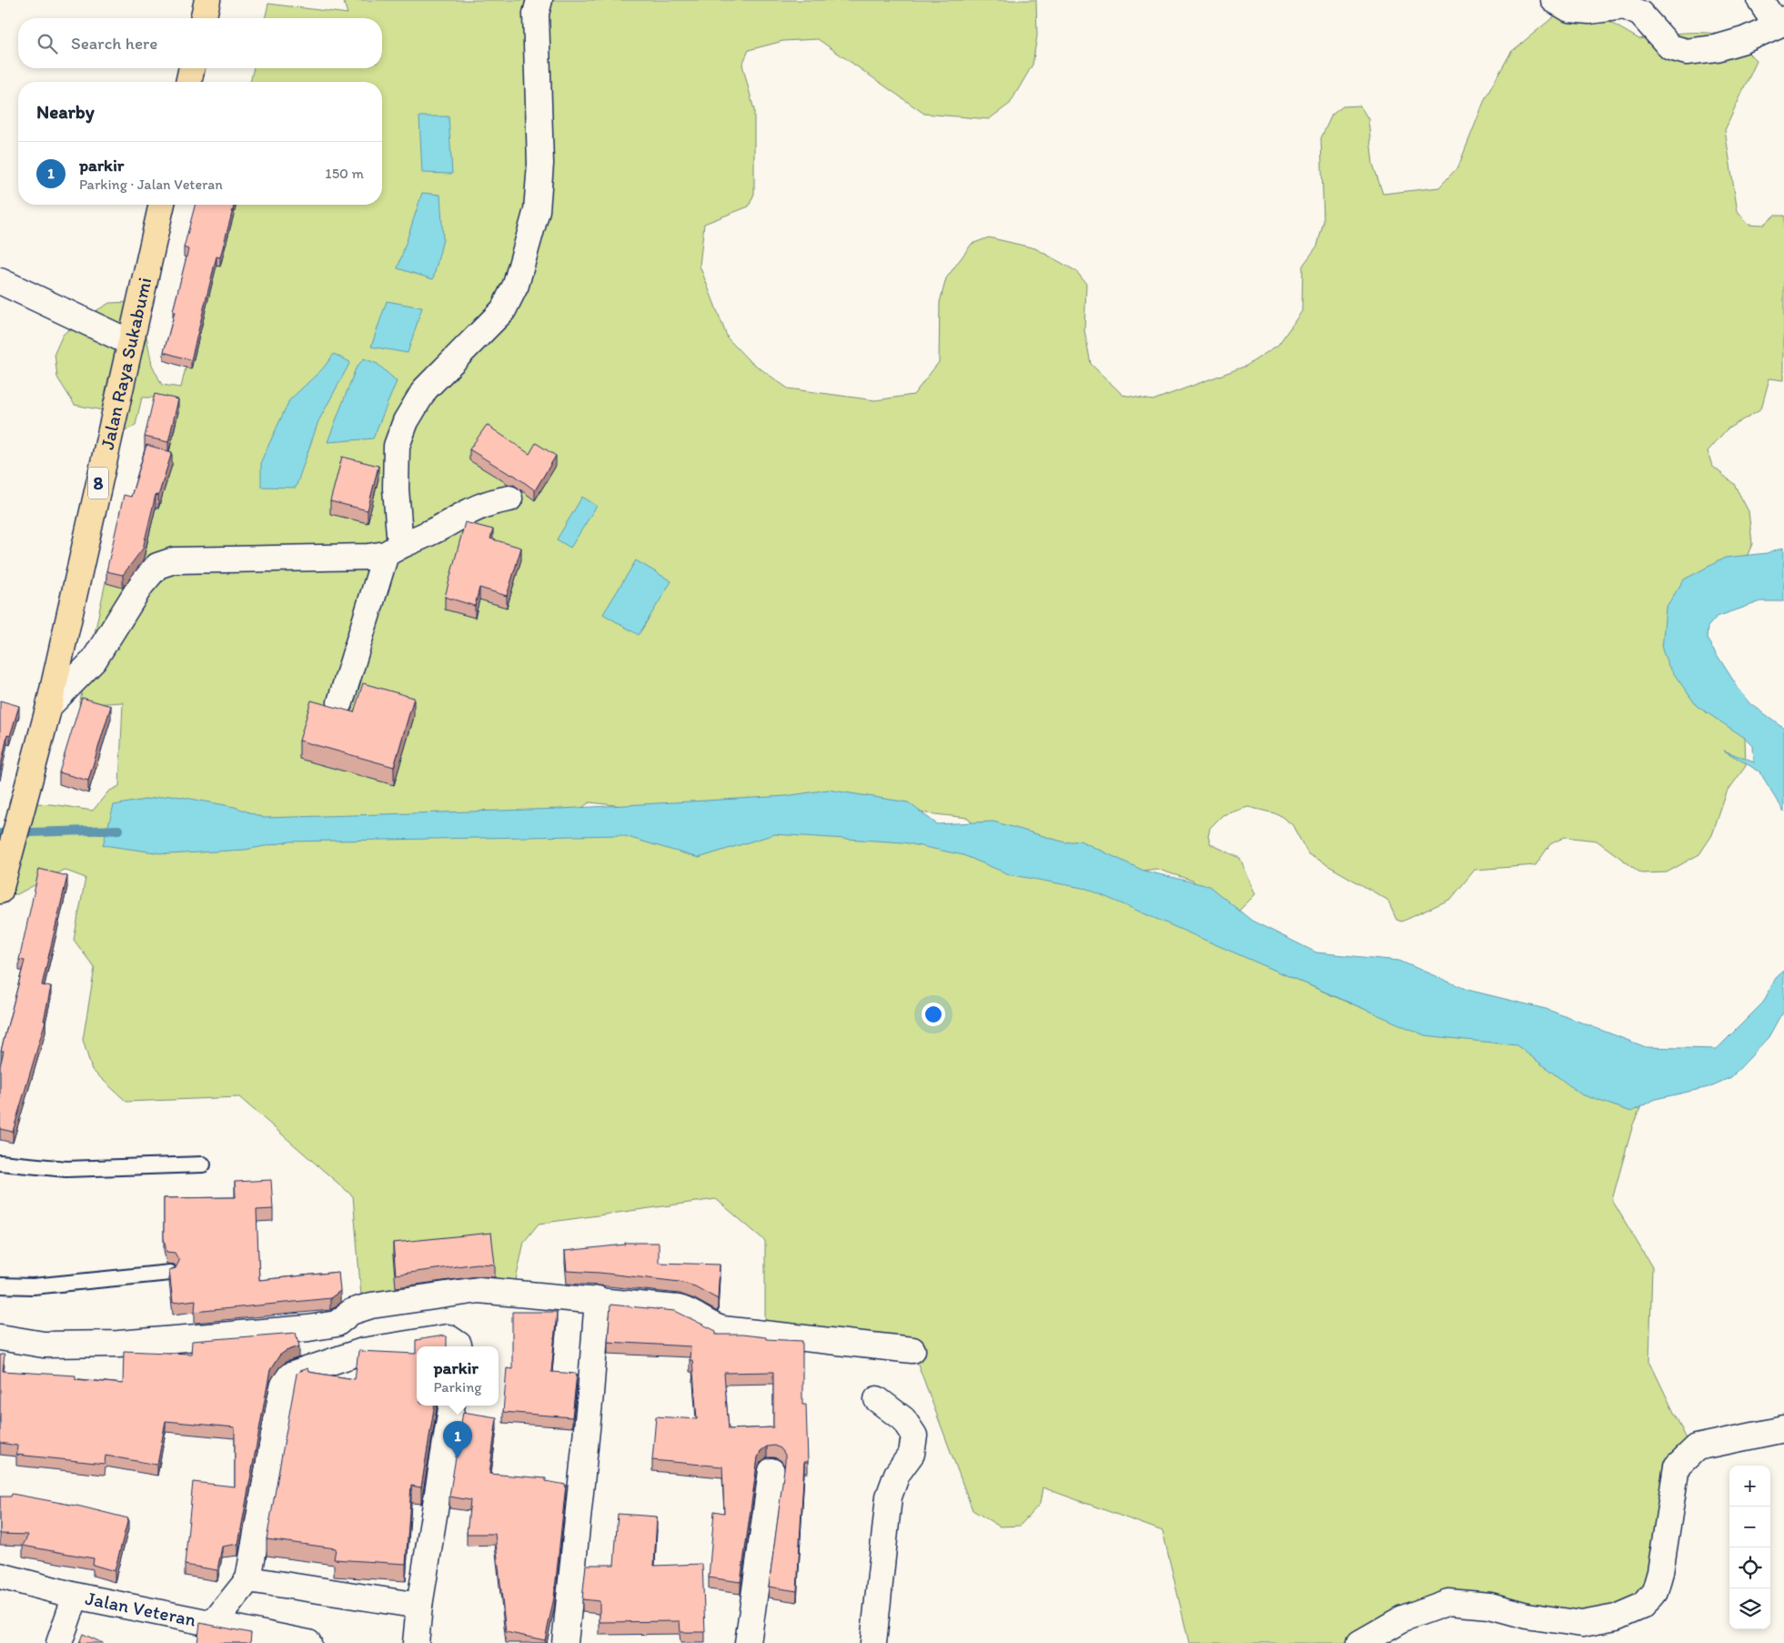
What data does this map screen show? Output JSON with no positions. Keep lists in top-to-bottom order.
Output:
{
  "streets": {
    "highway": ["Jalan Raya Sukabumi", "8"],
    "street": ["Jalan Veteran"]
  },
  "page": {
    "search": "Search here",
    "heading": "Nearby",
    "list": [
      {
        "mark": "1",
        "name": "parkir",
        "note": "Parking · Jalan Veteran",
        "value": "150 m"
      }
    ],
    "popup": ["parkir", "Parking"],
    "pins": "1",
    "map_buttons": ["+", "−"]
  }
}
